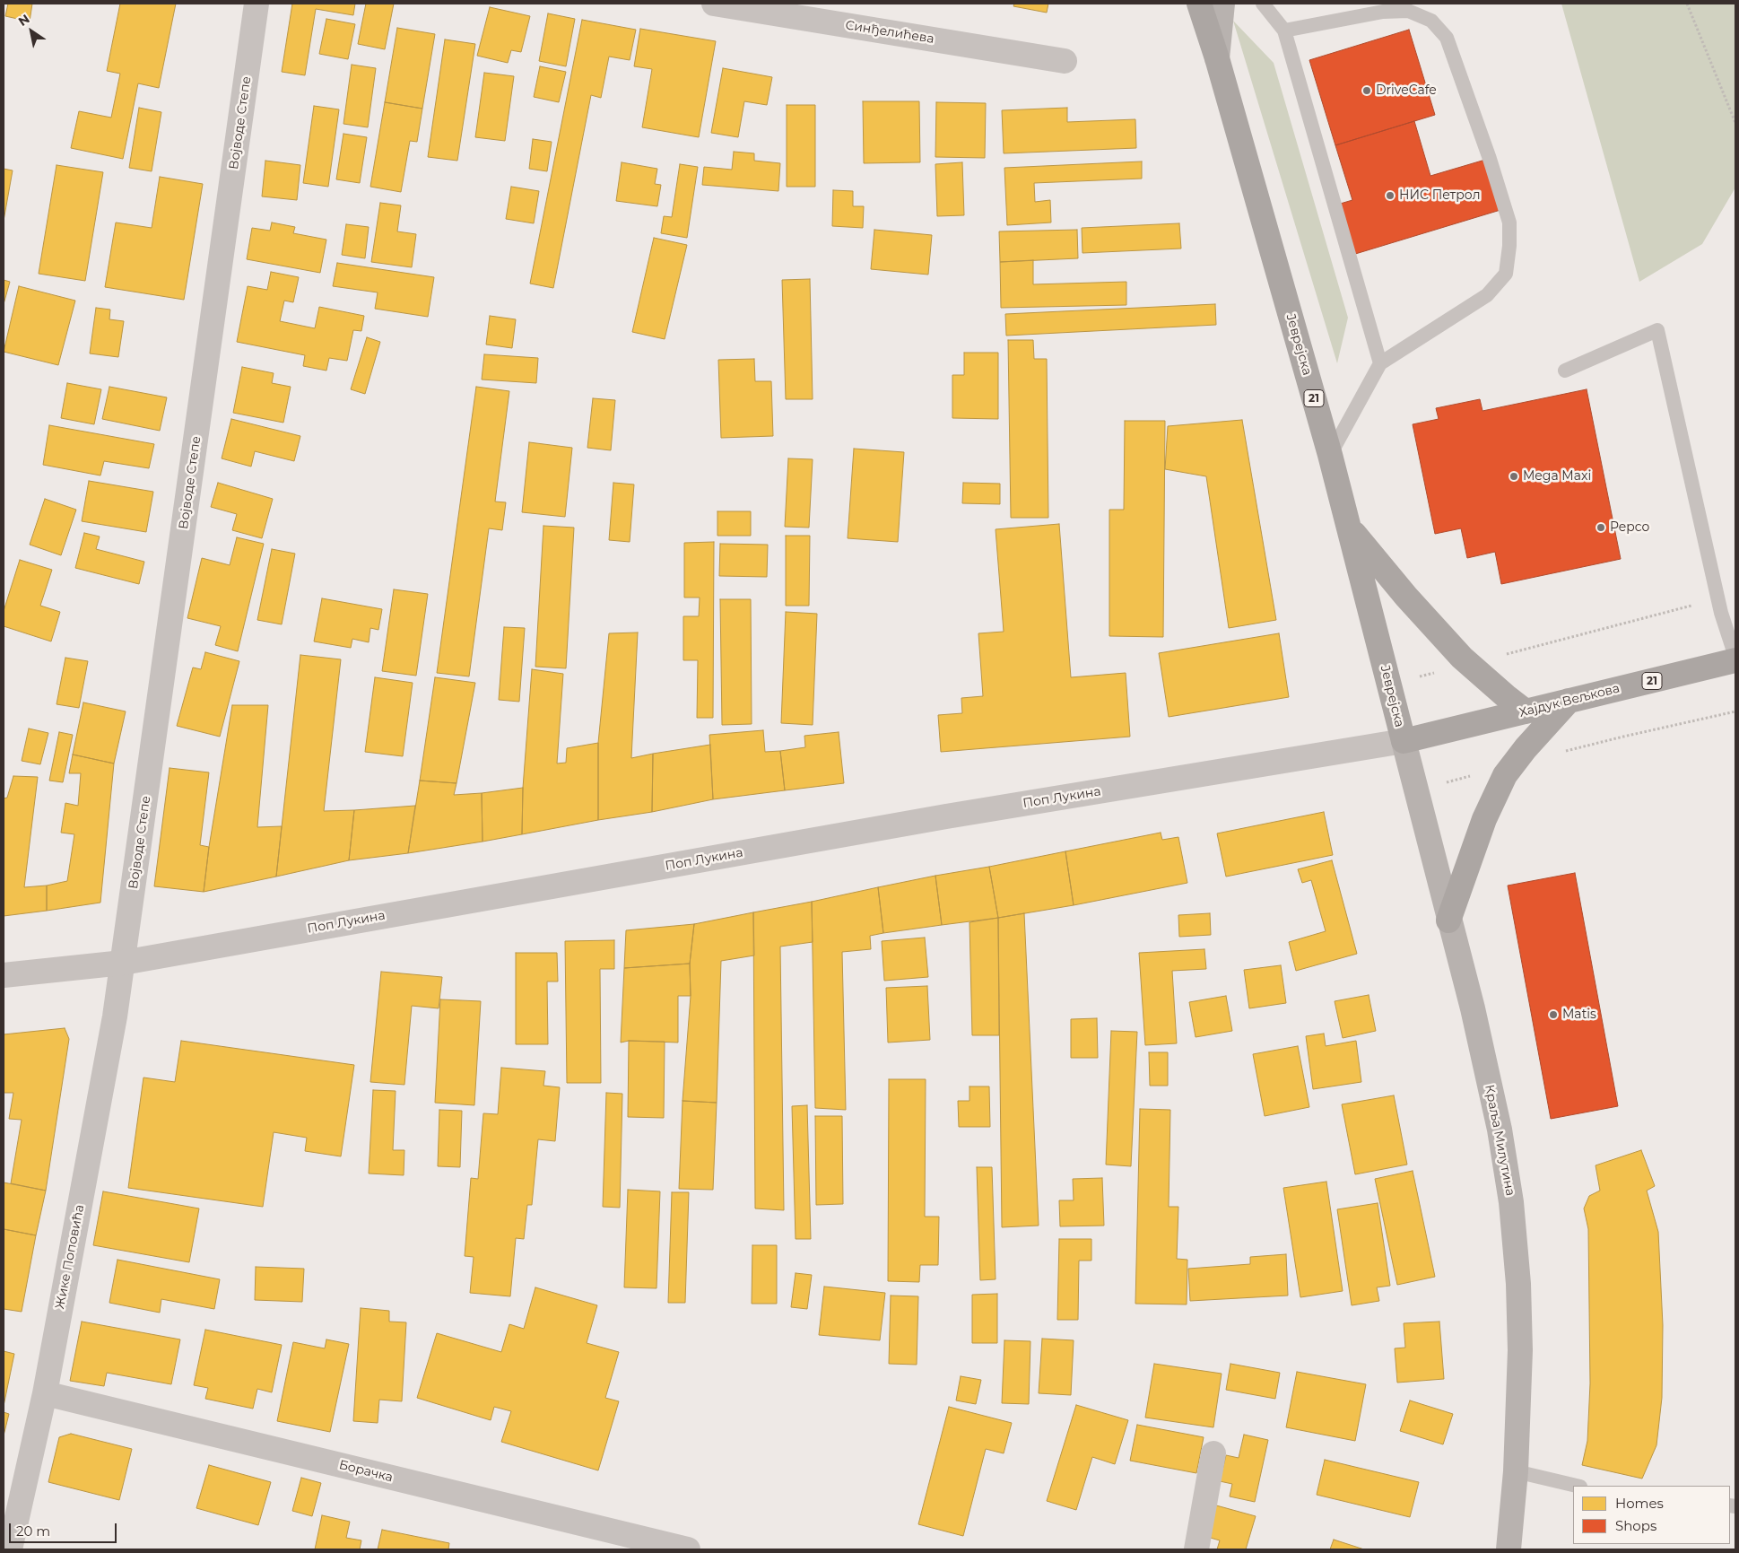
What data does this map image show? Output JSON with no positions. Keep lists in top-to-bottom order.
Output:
{
  "streets": {
    "main road": [
      "Јеврејска",
      "21",
      "Хајдук Вељкова",
      "Краља Милутина"
    ],
    "street": [
      "Синђелићева",
      "Војводе Степе",
      "Поп Лукина",
      "Жике Поповића",
      "Борачка"
    ]
  },
  "crossings": [
    ["Војводе Степе", "Поп Лукина"],
    ["Војводе Степе", "Жике Поповића"],
    ["Јеврејска", "Хајдук Вељкова"],
    ["Јеврејска", "Поп Лукина"],
    ["Јеврејска", "Краља Милутина"],
    ["Хајдук Вељкова", "Поп Лукина"],
    ["Хајдук Вељкова", "Краља Милутина"],
    ["Поп Лукина", "Краља Милутина"],
    ["Поп Лукина", "Жике Поповића"],
    ["Жике Поповића", "Борачка"]
  ],
  "places": [
    "DriveCafe",
    "НИС Петрол",
    "Mega Maxi",
    "Pepco",
    "Matis"
  ],
  "legend": ["Homes", "Shops"],
  "scale_bar": "20 m",
  "north": "top left"
}
